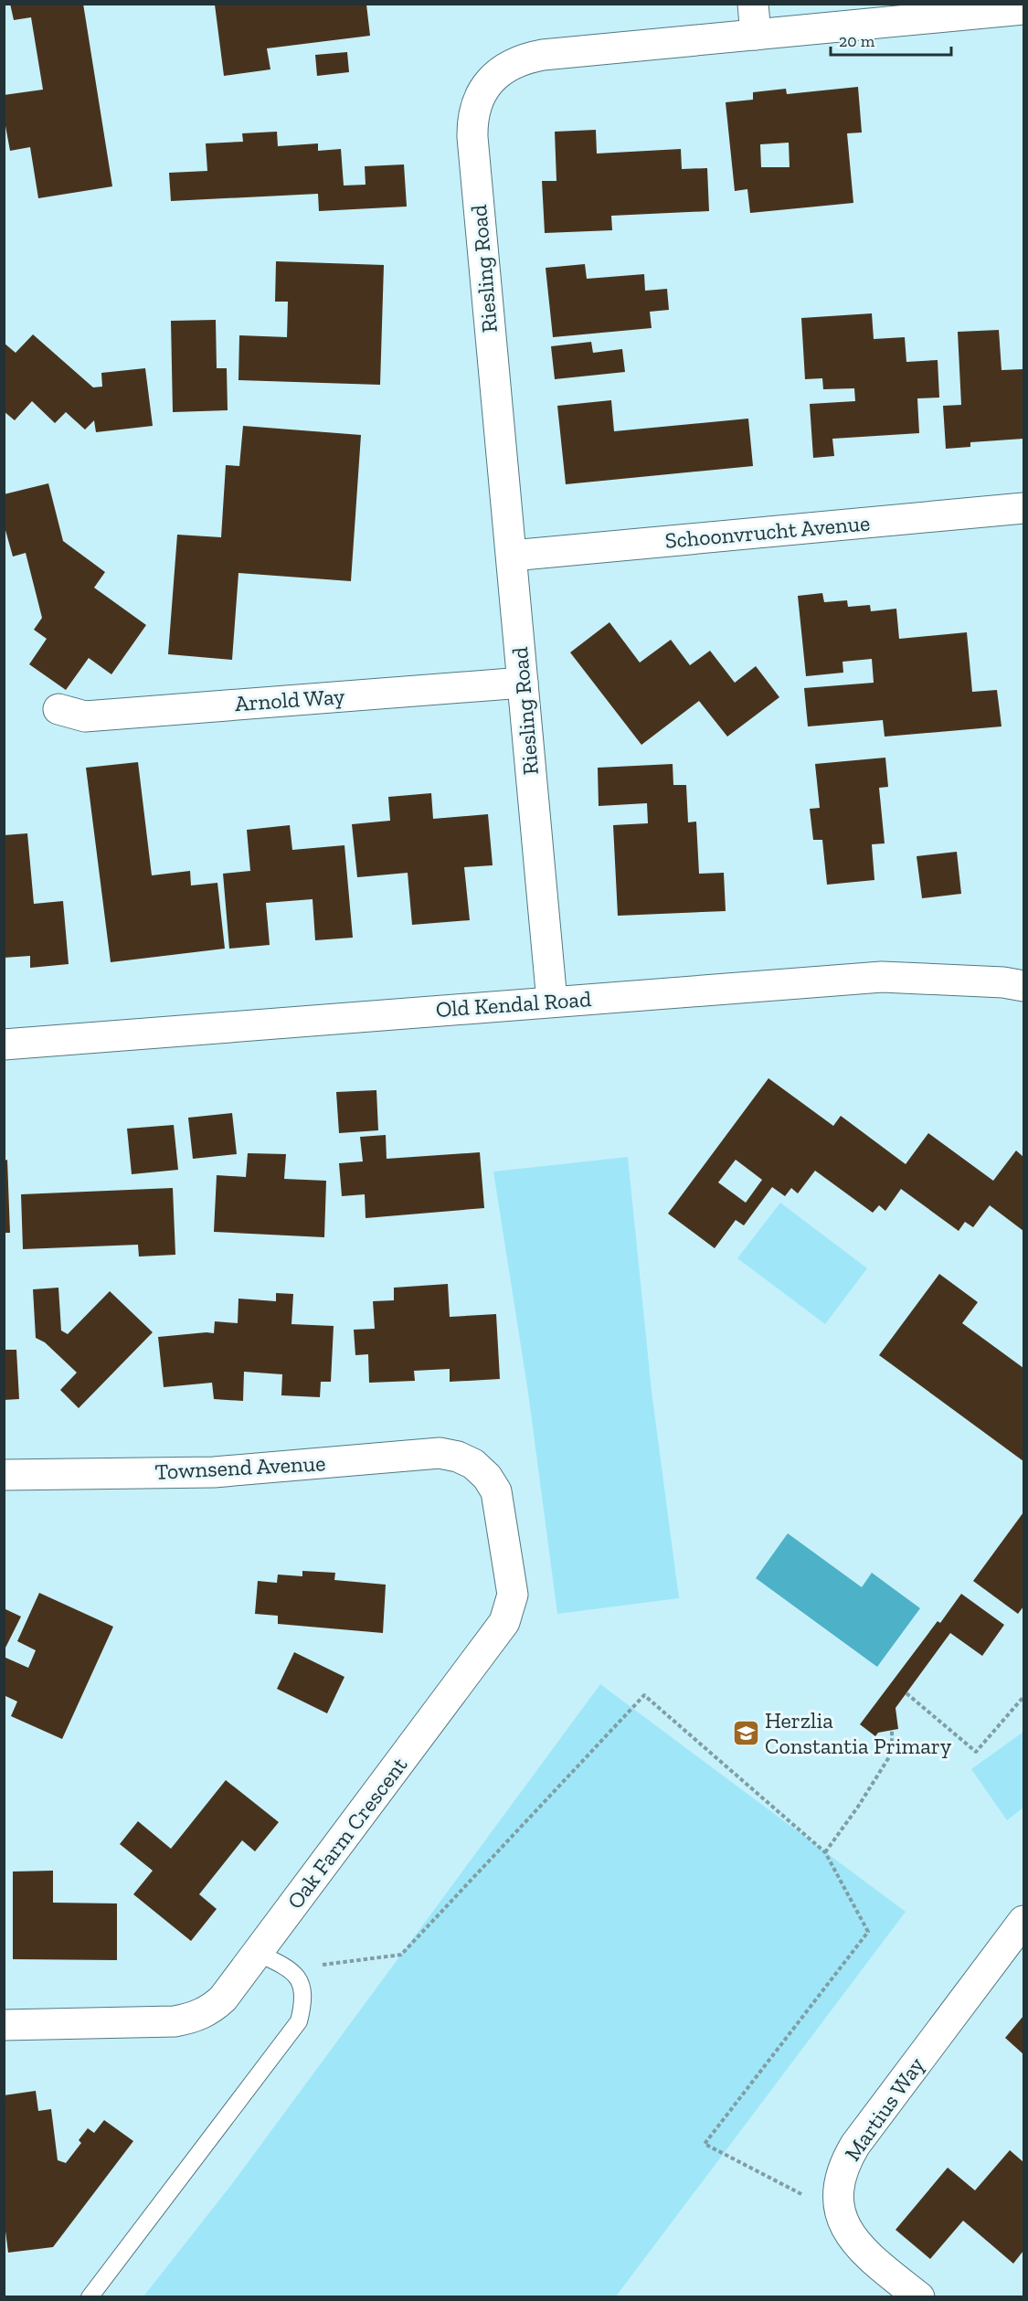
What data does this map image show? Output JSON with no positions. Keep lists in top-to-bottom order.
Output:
{
  "streets": {
    "street": [
      "Riesling Road",
      "Schoonvrucht Avenue",
      "Arnold Way",
      "Old Kendal Road",
      "Townsend Avenue",
      "Oak Farm Crescent",
      "Martius Way"
    ]
  },
  "crossings": [
    ["Riesling Road", "Schoonvrucht Avenue"],
    ["Riesling Road", "Arnold Way"],
    ["Riesling Road", "Old Kendal Road"],
    ["Townsend Avenue", "Oak Farm Crescent"]
  ],
  "places": {
    "school or university": ["Herzlia Constantia Primary"]
  },
  "scale_bar": "20 m"
}
